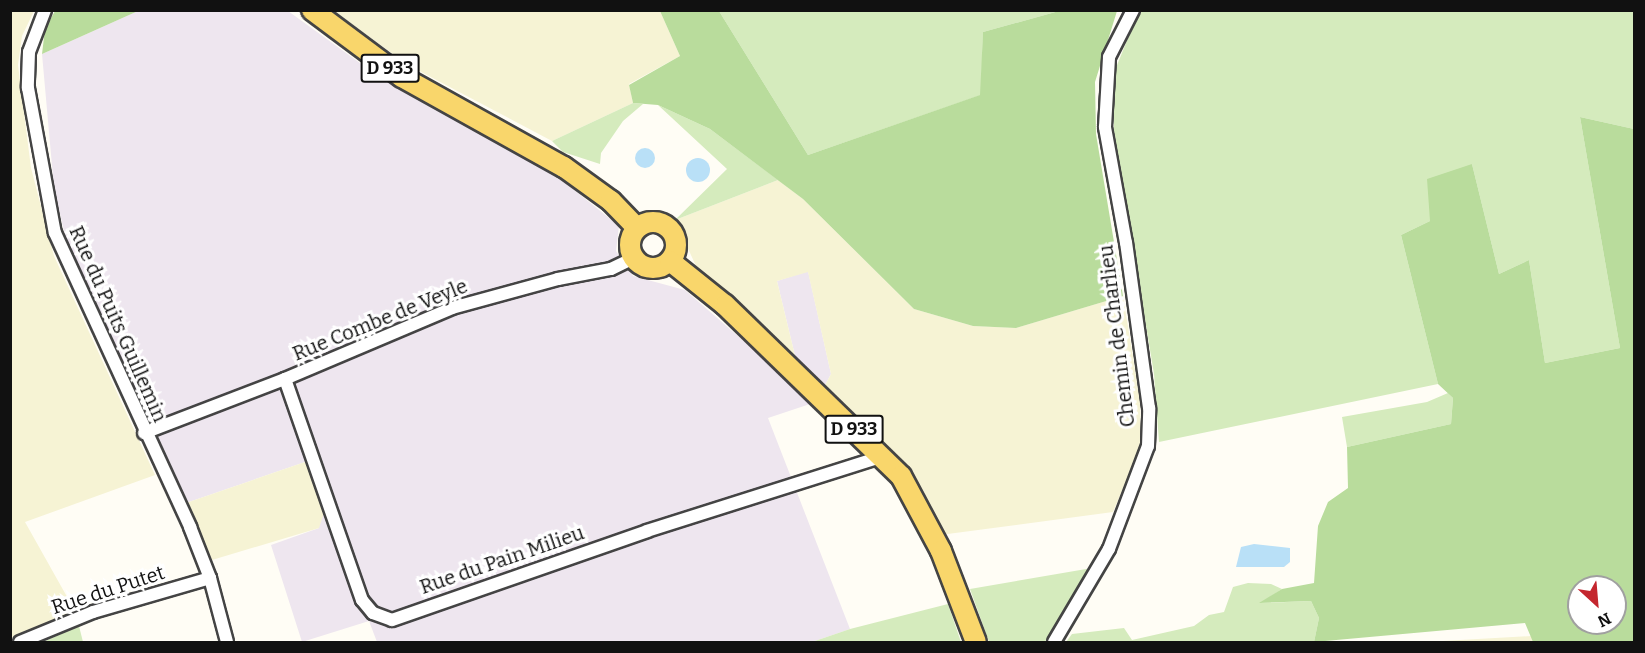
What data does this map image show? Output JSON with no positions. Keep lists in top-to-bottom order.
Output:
{
  "streets": {
    "main road": ["D 933"],
    "street": [
      "Rue Combe de Veyle",
      "Rue du Puits Guillemin",
      "Chemin de Charlieu",
      "Rue du Pain Milieu",
      "Rue du Putet"
    ]
  },
  "crossings": [
    ["D 933", "Rue Combe de Veyle"],
    ["D 933", "Rue du Pain Milieu"],
    ["Rue Combe de Veyle", "Rue du Puits Guillemin"],
    ["Rue Combe de Veyle", "Rue du Pain Milieu"],
    ["Rue du Puits Guillemin", "Rue du Putet"]
  ],
  "north": "bottom right"
}
